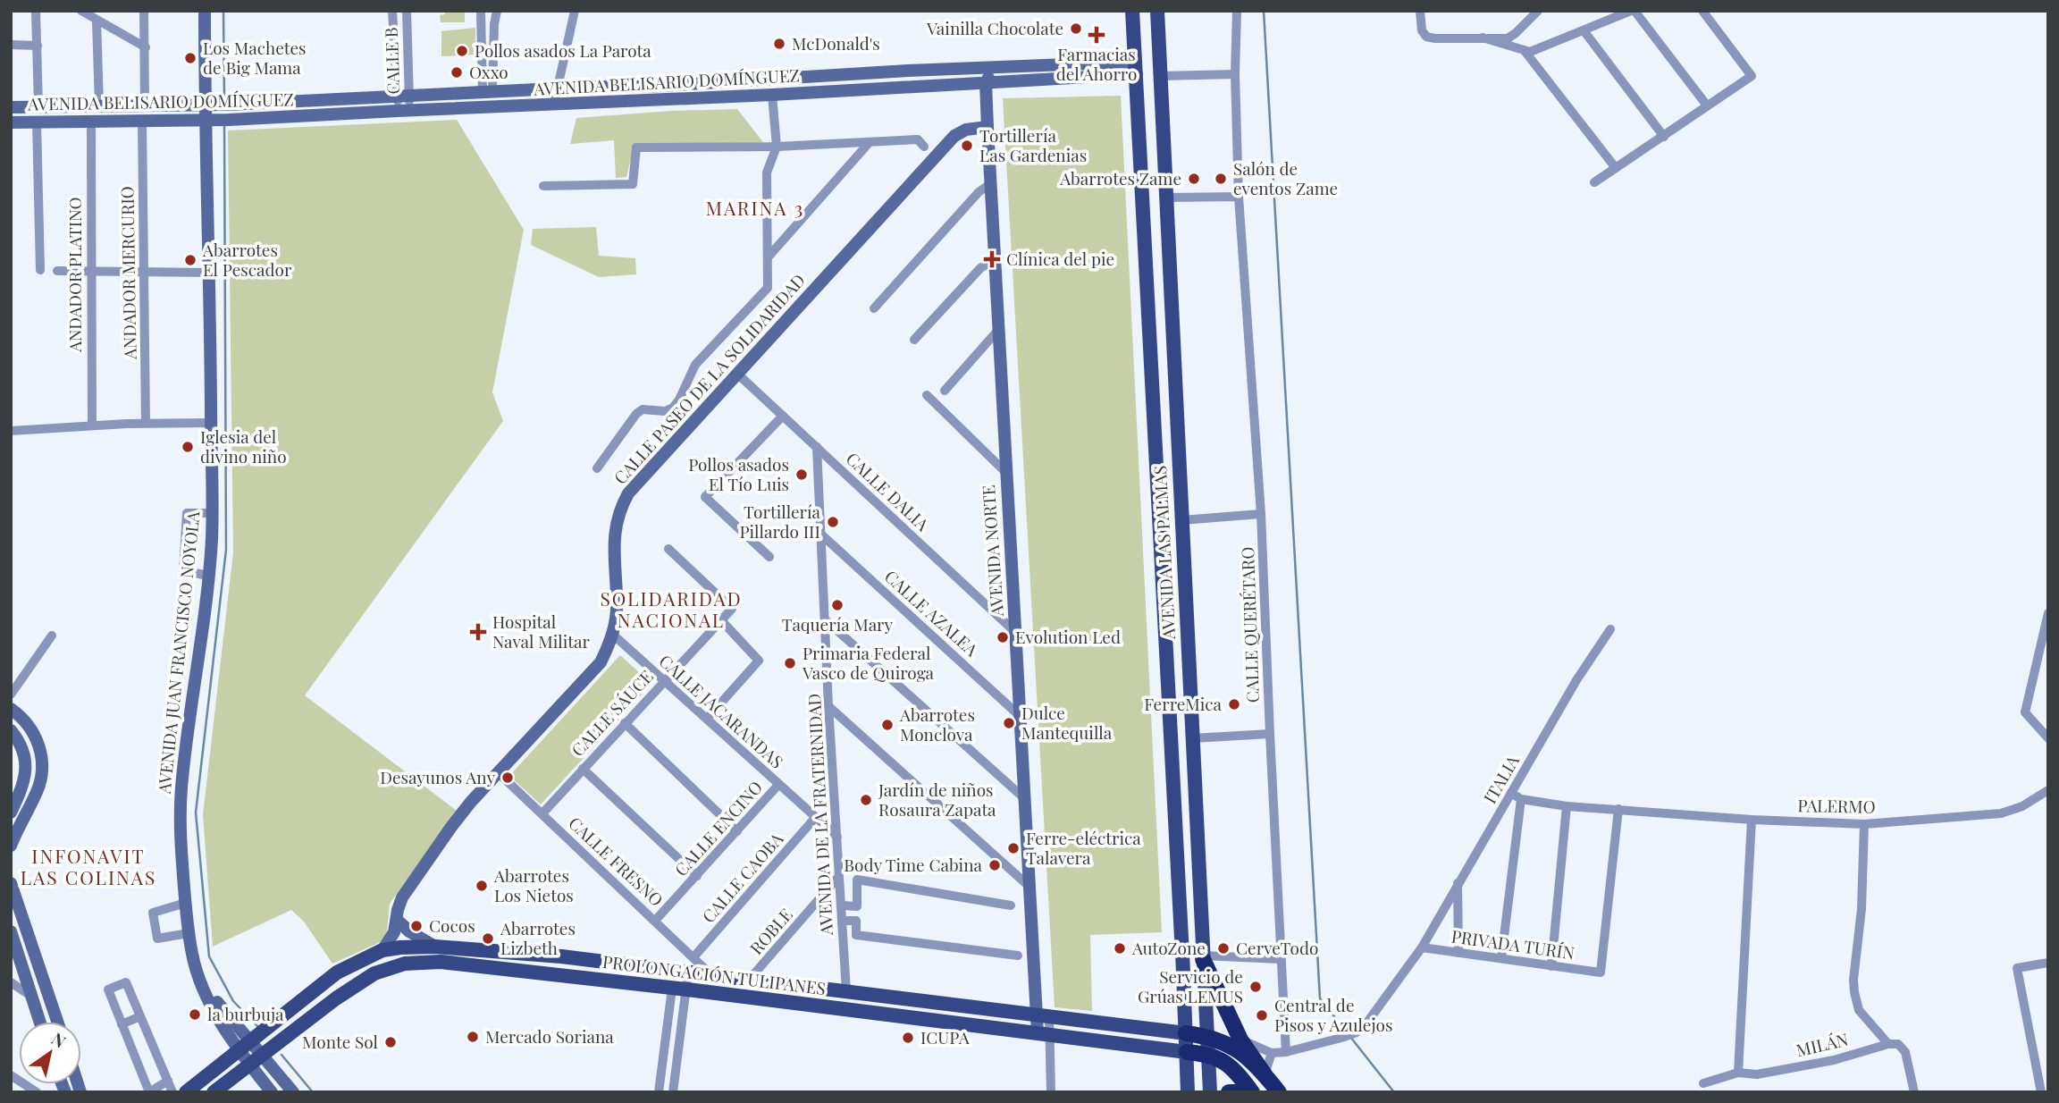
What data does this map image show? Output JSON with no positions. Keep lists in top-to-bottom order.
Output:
{
  "streets": {
    "main road": ["AVENIDA LAS PALMAS", "PROLONGACIÓN TULIPANES"],
    "street": [
      "CALLE B",
      "AVENIDA BELISARIO DOMÍNGUEZ",
      "ANDADOR MERCURIO",
      "ANDADOR PLATINO",
      "CALLE PASEO DE LA SOLIDARIDAD",
      "CALLE DALIA",
      "AVENIDA NORTE",
      "CALLE AZALEA",
      "CALLE QUERÉTARO",
      "AVENIDA JUAN FRANCISCO NOYOLA",
      "CALLE JACARANDAS",
      "CALLE SÁUCE",
      "ITALIA",
      "PALERMO",
      "AVENIDA DE LA FRATERNIDAD",
      "CALLE ENCINO",
      "CALLE FRESNO",
      "CALLE CAOBA",
      "ROBLE",
      "PRIVADA TURÍN",
      "MILÁN"
    ]
  },
  "crossings": [
    ["CALLE B", "AVENIDA BELISARIO DOMÍNGUEZ"],
    ["AVENIDA BELISARIO DOMÍNGUEZ", "ANDADOR MERCURIO"],
    ["AVENIDA BELISARIO DOMÍNGUEZ", "ANDADOR PLATINO"],
    ["AVENIDA BELISARIO DOMÍNGUEZ", "AVENIDA NORTE"],
    ["AVENIDA BELISARIO DOMÍNGUEZ", "AVENIDA LAS PALMAS"],
    ["AVENIDA BELISARIO DOMÍNGUEZ", "AVENIDA JUAN FRANCISCO NOYOLA"],
    ["CALLE PASEO DE LA SOLIDARIDAD", "CALLE DALIA"],
    ["CALLE PASEO DE LA SOLIDARIDAD", "AVENIDA NORTE"],
    ["CALLE PASEO DE LA SOLIDARIDAD", "CALLE JACARANDAS"],
    ["CALLE PASEO DE LA SOLIDARIDAD", "CALLE FRESNO"],
    ["CALLE PASEO DE LA SOLIDARIDAD", "PROLONGACIÓN TULIPANES"],
    ["CALLE DALIA", "AVENIDA NORTE"],
    ["CALLE DALIA", "AVENIDA DE LA FRATERNIDAD"],
    ["AVENIDA NORTE", "CALLE AZALEA"],
    ["AVENIDA NORTE", "PROLONGACIÓN TULIPANES"],
    ["AVENIDA LAS PALMAS", "PROLONGACIÓN TULIPANES"],
    ["CALLE AZALEA", "AVENIDA DE LA FRATERNIDAD"],
    ["CALLE QUERÉTARO", "ITALIA"],
    ["AVENIDA JUAN FRANCISCO NOYOLA", "PROLONGACIÓN TULIPANES"],
    ["CALLE JACARANDAS", "CALLE SÁUCE"],
    ["CALLE JACARANDAS", "AVENIDA DE LA FRATERNIDAD"],
    ["CALLE JACARANDAS", "CALLE ENCINO"],
    ["CALLE JACARANDAS", "CALLE CAOBA"],
    ["CALLE SÁUCE", "CALLE FRESNO"],
    ["ITALIA", "PRIVADA TURÍN"],
    ["PALERMO", "PRIVADA TURÍN"],
    ["AVENIDA DE LA FRATERNIDAD", "ROBLE"],
    ["AVENIDA DE LA FRATERNIDAD", "PROLONGACIÓN TULIPANES"],
    ["CALLE ENCINO", "CALLE FRESNO"],
    ["CALLE FRESNO", "CALLE CAOBA"],
    ["CALLE FRESNO", "PROLONGACIÓN TULIPANES"],
    ["ROBLE", "PROLONGACIÓN TULIPANES"]
  ],
  "districts": ["MARINA 3", "SOLIDARIDAD NACIONAL", "INFONAVIT LAS COLINAS"],
  "places": {
    "other": [
      "Vainilla Chocolate",
      "McDonald's",
      "Pollos asados La Parota",
      "Los Machetes de Big Mama",
      "Oxxo",
      "Tortillería Las Gardenias",
      "Abarrotes Zame",
      "Salón de eventos Zame",
      "Abarrotes El Pescador",
      "Iglesia del divino niño",
      "Pollos asados El Tío Luis",
      "Tortillería Pillardo III",
      "Taquería Mary",
      "Evolution Led",
      "Primaria Federal Vasco de Quiroga",
      "FerreMica",
      "Dulce Mantequilla",
      "Abarrotes Monclova",
      "Desayunos Any",
      "Jardín de niños Rosaura Zapata",
      "Ferre-eléctrica Talavera",
      "Body Time Cabina",
      "Abarrotes Los Nietos",
      "Cocos",
      "Abarrotes Lizbeth",
      "AutoZone",
      "CerveTodo",
      "Servicio de Grúas LEMUS",
      "la burbuja",
      "Central de Pisos y Azulejos",
      "Mercado Soriana",
      "ICUPA",
      "Monte Sol"
    ],
    "health": ["Farmacias del Ahorro", "Clínica del pie", "Hospital Naval Militar"]
  },
  "north": "top right"
}
